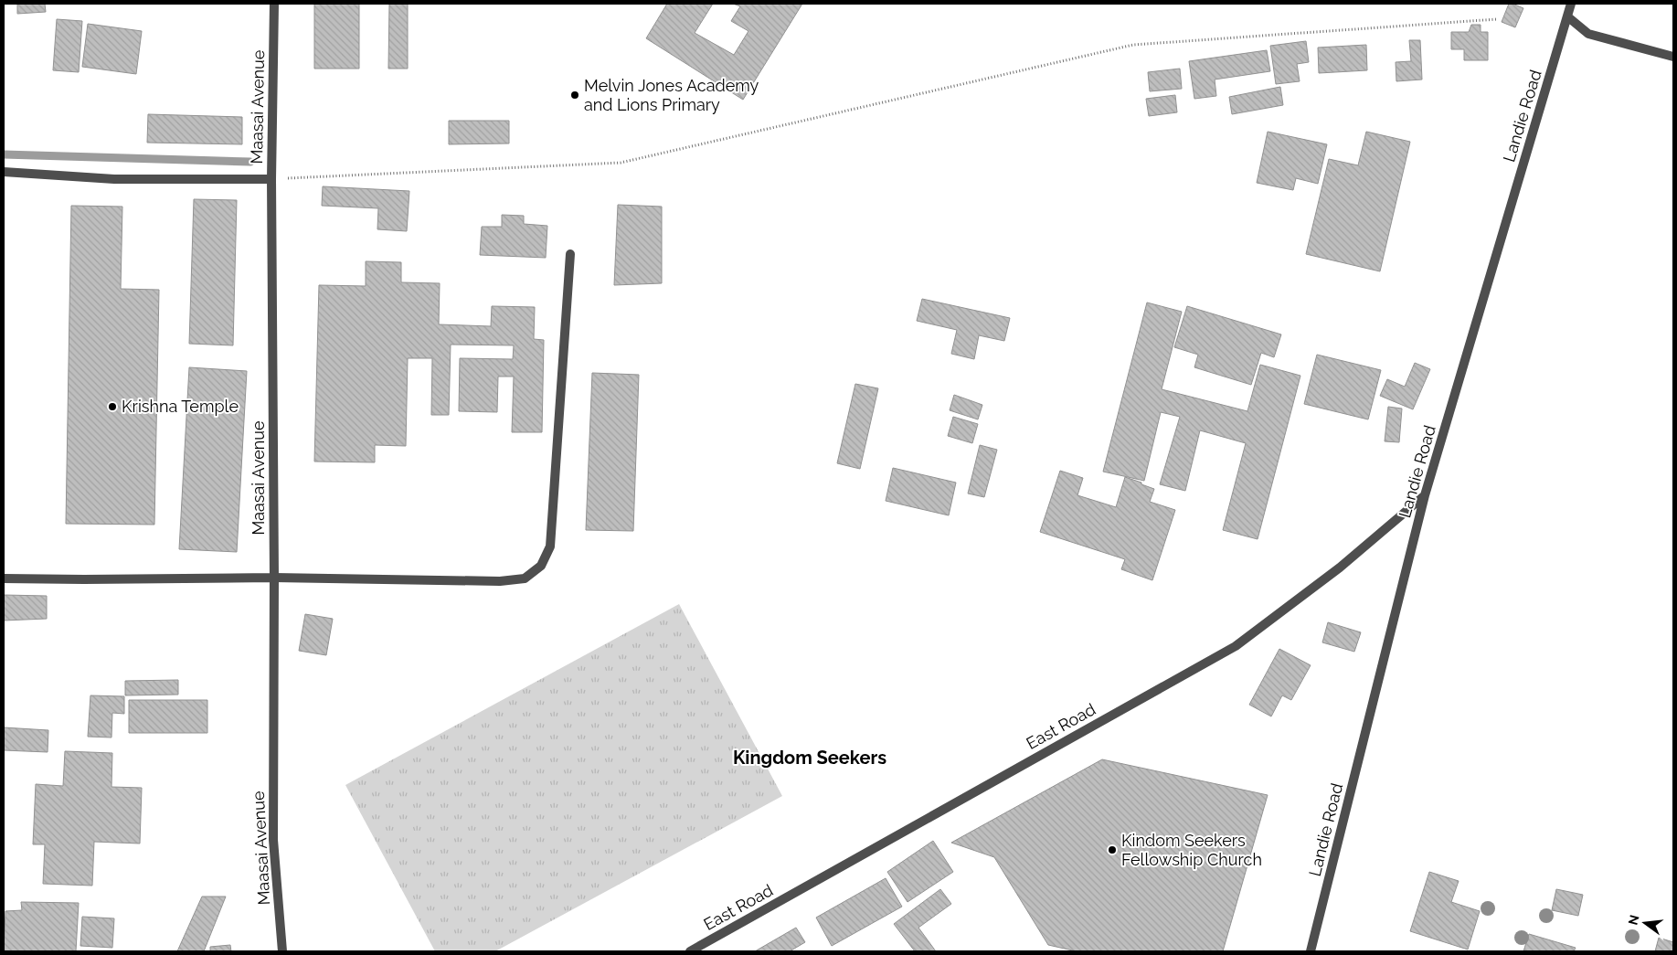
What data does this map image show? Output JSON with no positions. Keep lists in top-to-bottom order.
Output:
{
  "streets": {
    "street": ["Maasai Avenue", "Landie Road", "East Road"]
  },
  "crossings": [
    ["Landie Road", "East Road"]
  ],
  "districts": ["Kingdom Seekers"],
  "places": ["Melvin Jones Academy and Lions Primary", "Krishna Temple", "Kindom Seekers Fellowship Church"],
  "north": "left"
}
